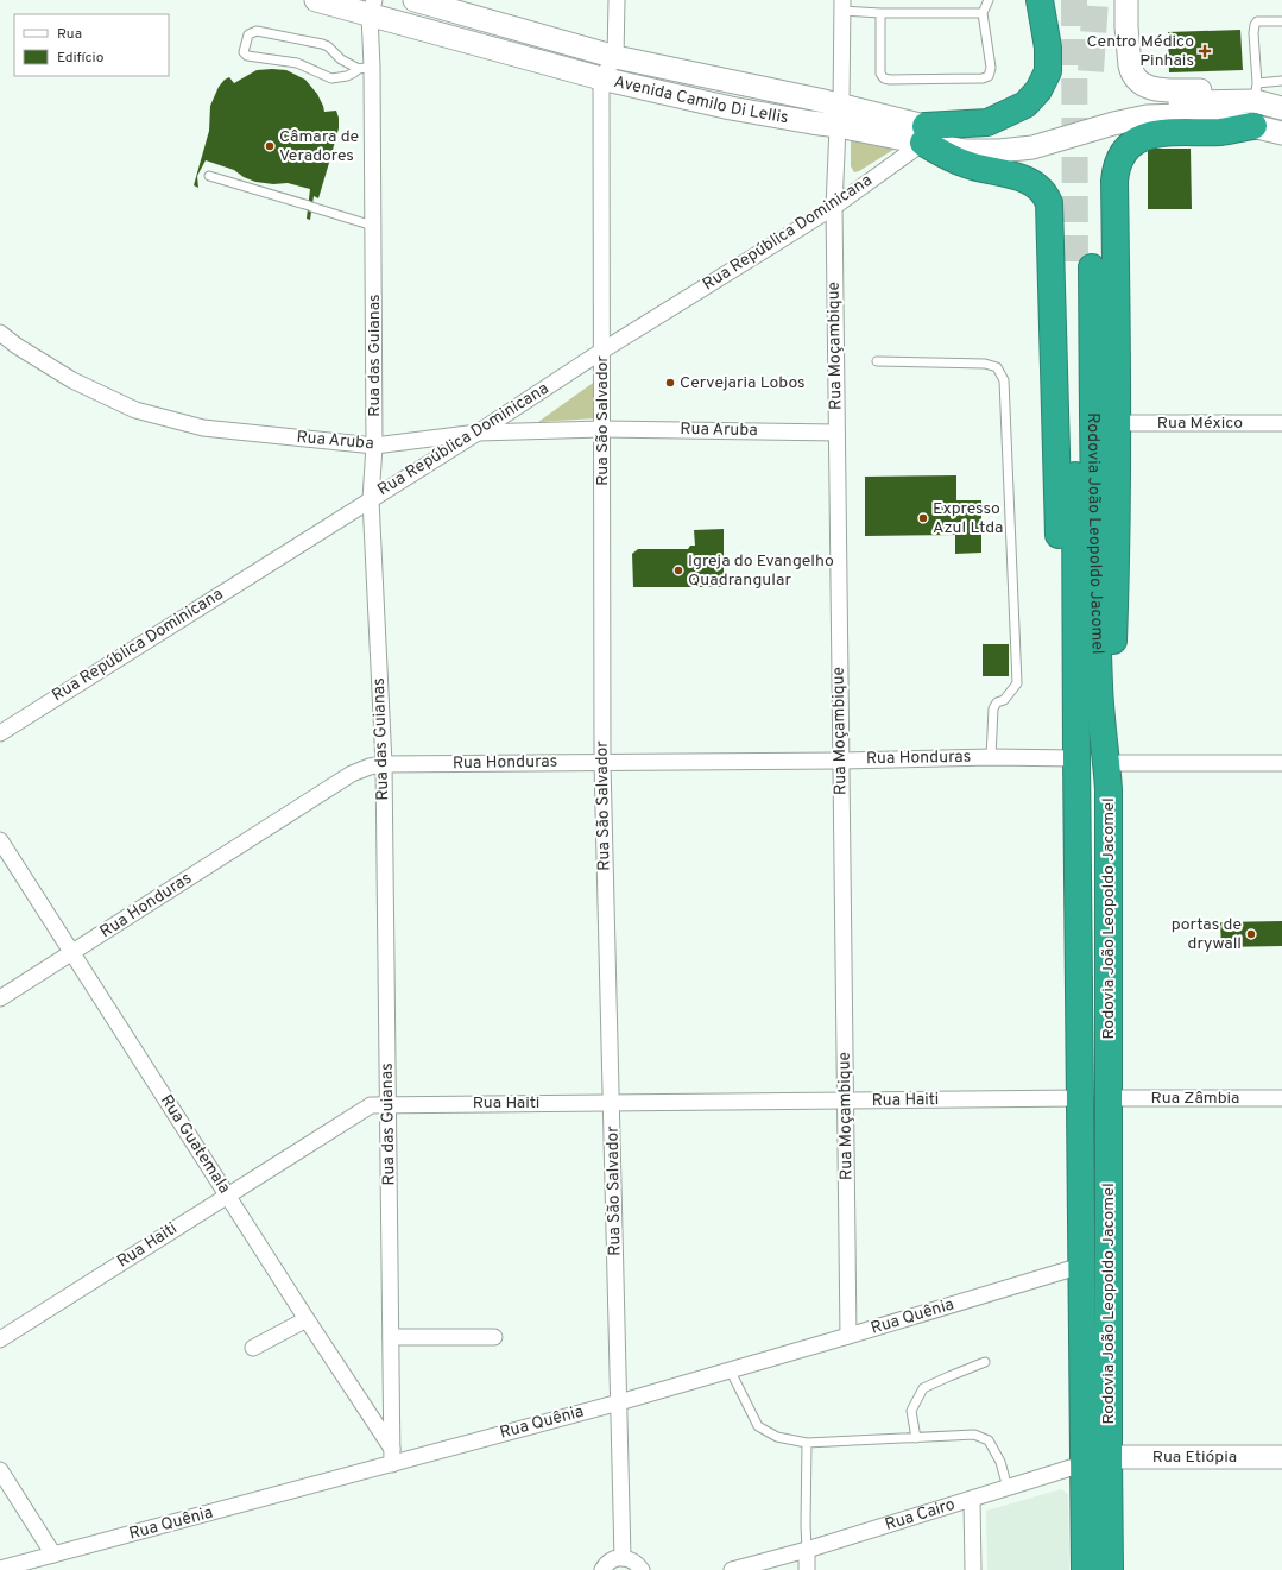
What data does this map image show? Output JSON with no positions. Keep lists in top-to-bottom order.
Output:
{
  "streets": {
    "highway": ["Rodovia João Leopoldo Jacomel"],
    "main road": ["Avenida Camilo Di Lellis", "Rua Etiópia", "Rua Cairo"],
    "street": [
      "Rua República Dominicana",
      "Rua Moçambique",
      "Rua das Guianas",
      "Rua São Salvador",
      "Rua México",
      "Rua Aruba",
      "Rua Honduras",
      "Rua Zâmbia",
      "Rua Haiti",
      "Rua Guatemala",
      "Rua Quênia"
    ]
  },
  "crossings": [
    ["Avenida Camilo Di Lellis", "Rua República Dominicana"],
    ["Avenida Camilo Di Lellis", "Rua Moçambique"],
    ["Avenida Camilo Di Lellis", "Rua das Guianas"],
    ["Avenida Camilo Di Lellis", "Rua São Salvador"],
    ["Rua República Dominicana", "Rua Moçambique"],
    ["Rua República Dominicana", "Rua das Guianas"],
    ["Rua República Dominicana", "Rua São Salvador"],
    ["Rua República Dominicana", "Rua Aruba"],
    ["Rua Moçambique", "Rua Aruba"],
    ["Rua Moçambique", "Rua Honduras"],
    ["Rua Moçambique", "Rua Haiti"],
    ["Rua Moçambique", "Rua Quênia"],
    ["Rua das Guianas", "Rua Aruba"],
    ["Rua das Guianas", "Rua Honduras"],
    ["Rua das Guianas", "Rua Haiti"],
    ["Rua das Guianas", "Rua Guatemala"],
    ["Rua das Guianas", "Rua Quênia"],
    ["Rua São Salvador", "Rua Aruba"],
    ["Rua São Salvador", "Rua Honduras"],
    ["Rua São Salvador", "Rua Haiti"],
    ["Rua São Salvador", "Rua Quênia"],
    ["Rodovia João Leopoldo Jacomel", "Rua Honduras"],
    ["Rodovia João Leopoldo Jacomel", "Rua Zâmbia"],
    ["Rodovia João Leopoldo Jacomel", "Rua Haiti"],
    ["Rodovia João Leopoldo Jacomel", "Rua Quênia"],
    ["Rodovia João Leopoldo Jacomel", "Rua Etiópia"],
    ["Rodovia João Leopoldo Jacomel", "Rua Cairo"],
    ["Rua Honduras", "Rua Guatemala"],
    ["Rua Haiti", "Rua Guatemala"],
    ["Rua Guatemala", "Rua Quênia"],
    ["Rua Etiópia", "Rua Cairo"]
  ],
  "places": {
    "health": ["Centro Médico Pinhais"],
    "other": [
      "Câmara de Veradores",
      "Cervejaria Lobos",
      "Expresso Azul Ltda",
      "Igreja do Evangelho Quadrangular",
      "portas de drywall"
    ]
  },
  "legend": ["Rua", "Edifício"]
}
